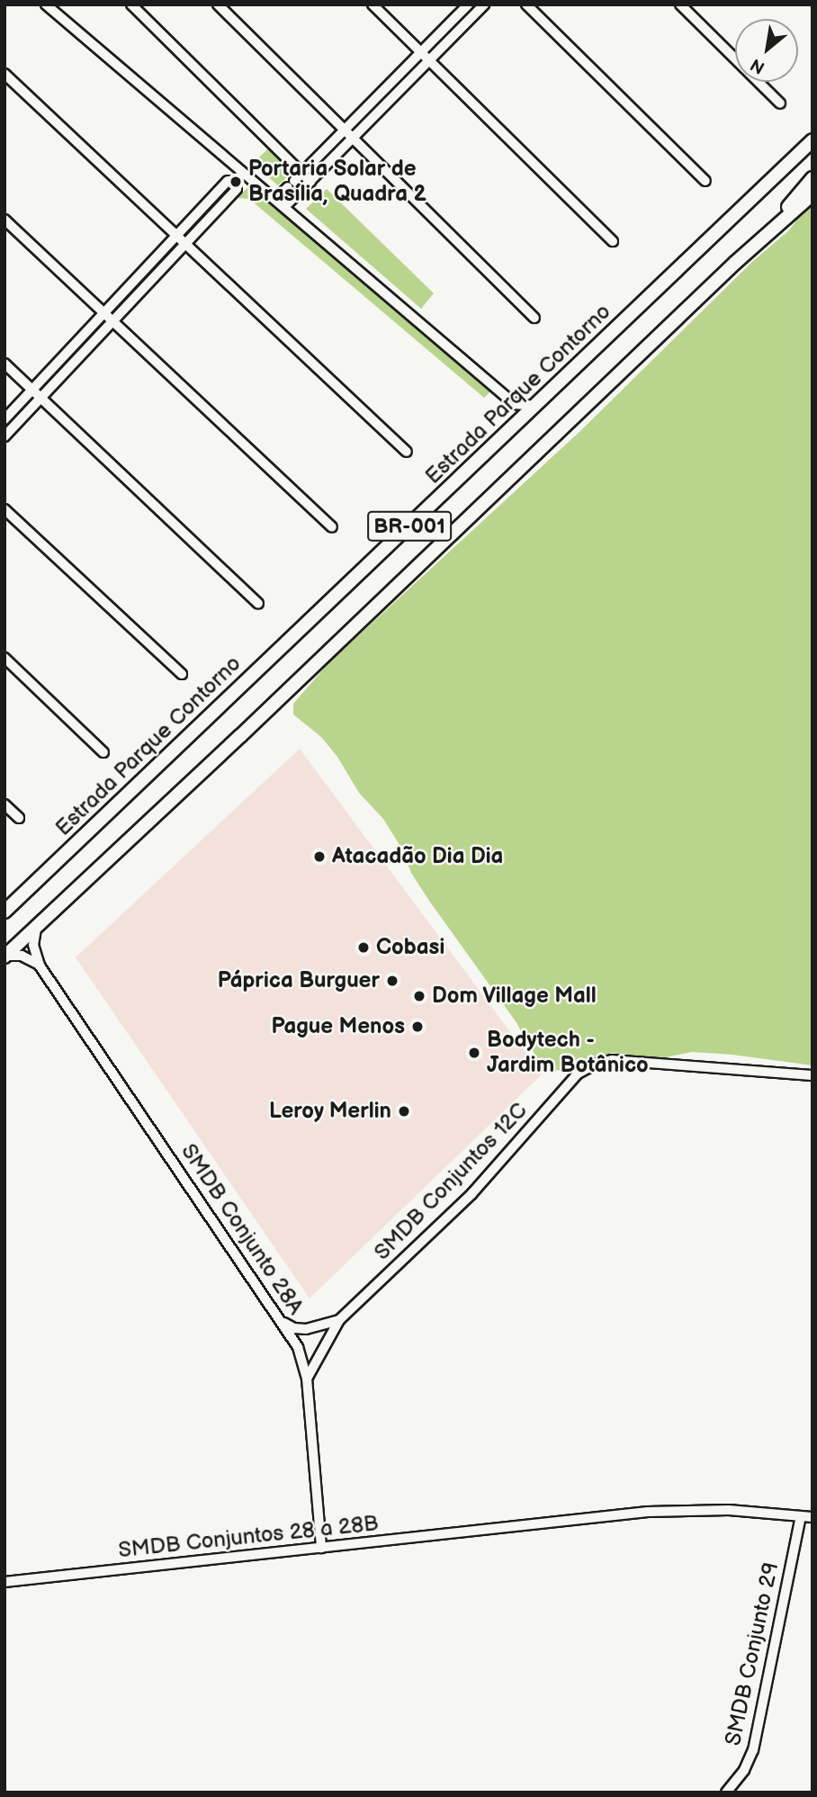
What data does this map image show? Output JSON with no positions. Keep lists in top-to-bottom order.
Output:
{
  "streets": {
    "highway": ["Estrada Parque Contorno", "BR-001"],
    "street": [
      "SMDB Conjuntos 12C",
      "SMDB Conjunto 28A",
      "SMDB Conjuntos 28 a 28B",
      "SMDB Conjunto 29"
    ]
  },
  "crossings": [
    ["SMDB Conjuntos 12C", "SMDB Conjunto 28A"],
    ["SMDB Conjunto 28A", "SMDB Conjuntos 28 a 28B"],
    ["SMDB Conjuntos 28 a 28B", "SMDB Conjunto 29"]
  ],
  "places": [
    "Portaria Solar de Brasília, Quadra 2",
    "Atacadão Dia Dia",
    "Cobasi",
    "Páprica Burguer",
    "Dom Village Mall",
    "Pague Menos",
    "Bodytech - Jardim Botânico",
    "Leroy Merlin"
  ],
  "north": "bottom left"
}
